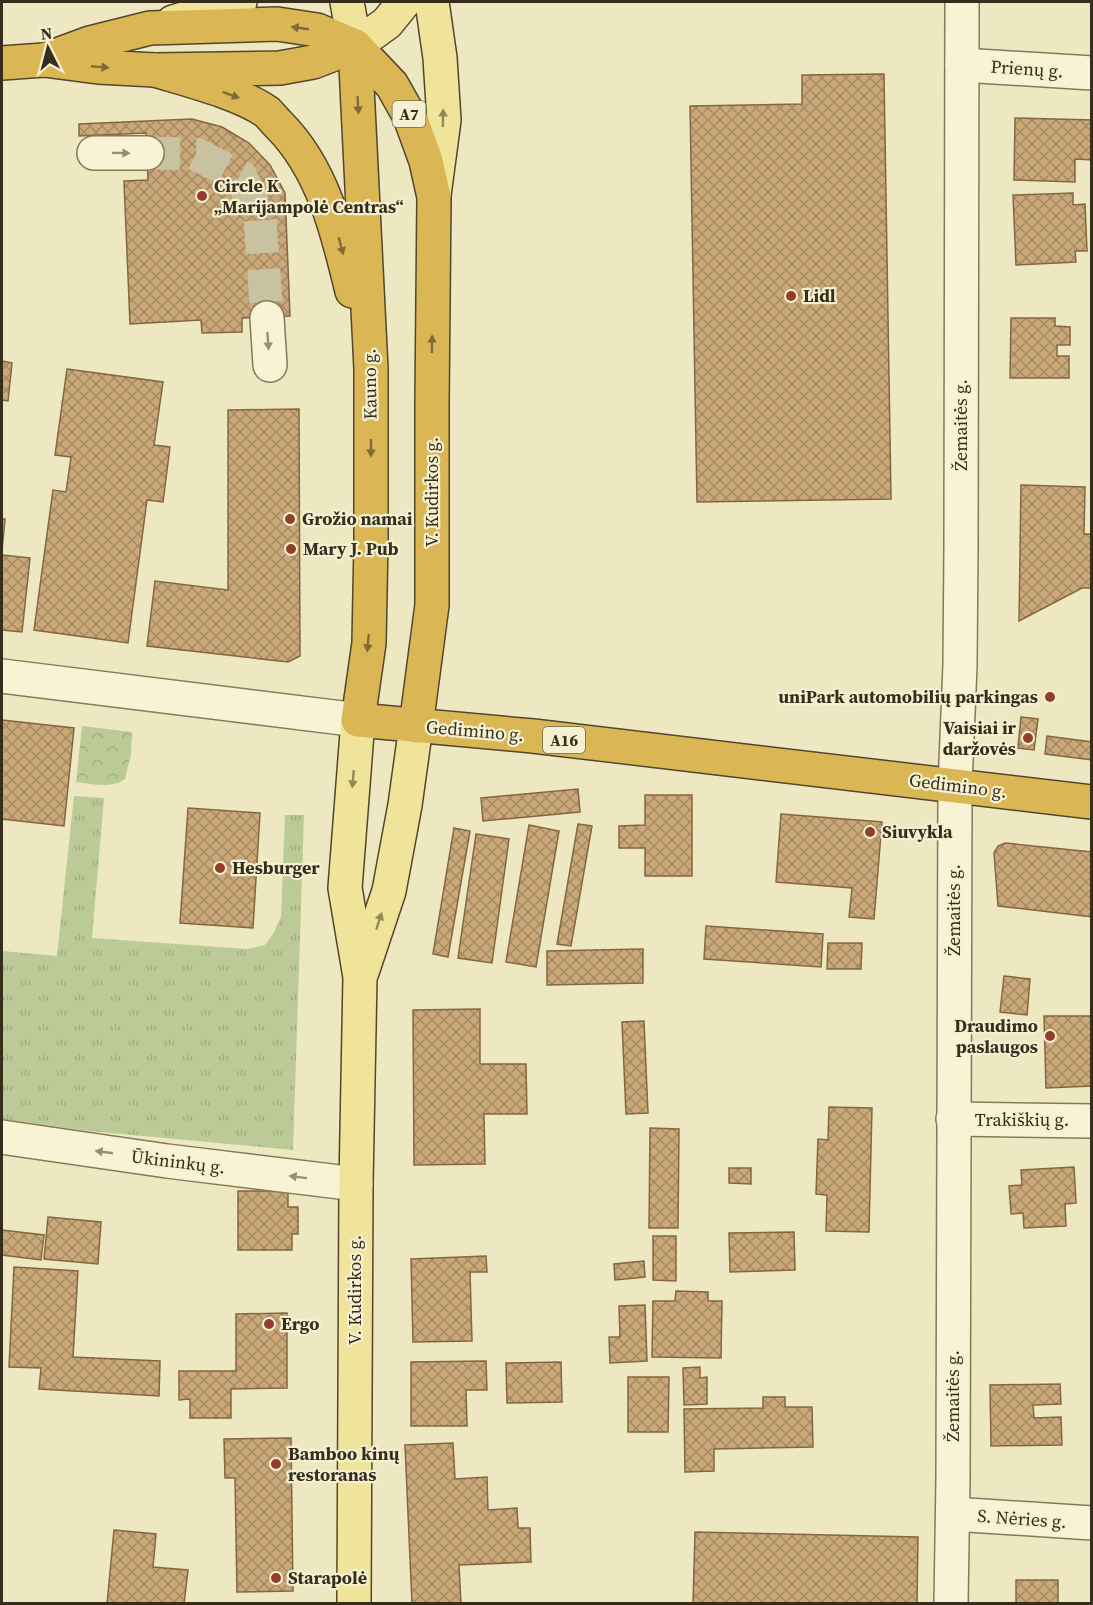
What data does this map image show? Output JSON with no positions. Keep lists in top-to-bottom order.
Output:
{
  "streets": {
    "highway": [
      "A7",
      "Kauno g.",
      "V. Kudirkos g.",
      "Gedimino g.",
      "A16"
    ],
    "street": [
      "Prienų g.",
      "Žemaitės g.",
      "Trakiškių g.",
      "Ūkininkų g.",
      "S. Nėries g."
    ]
  },
  "crossings": [
    ["Prienų g.", "Žemaitės g."],
    ["A7", "Kauno g."],
    ["A7", "V. Kudirkos g."],
    ["Kauno g.", "V. Kudirkos g."],
    ["Kauno g.", "Gedimino g."],
    ["Žemaitės g.", "Gedimino g."],
    ["Žemaitės g.", "Trakiškių g."],
    ["Žemaitės g.", "S. Nėries g."],
    ["V. Kudirkos g.", "Gedimino g."],
    ["V. Kudirkos g.", "Ūkininkų g."]
  ],
  "one_way": ["Kauno g.", "Ūkininkų g."],
  "places": [
    "Circle K „Marijampolė Centras“",
    "Lidl",
    "Grožio namai",
    "Mary J. Pub",
    "uniPark automobilių parkingas",
    "Vaisiai ir daržovės",
    "Siuvykla",
    "Hesburger",
    "Draudimo paslaugos",
    "Ergo",
    "Bamboo kinų restoranas",
    "Starapolė"
  ],
  "north": "top"
}
